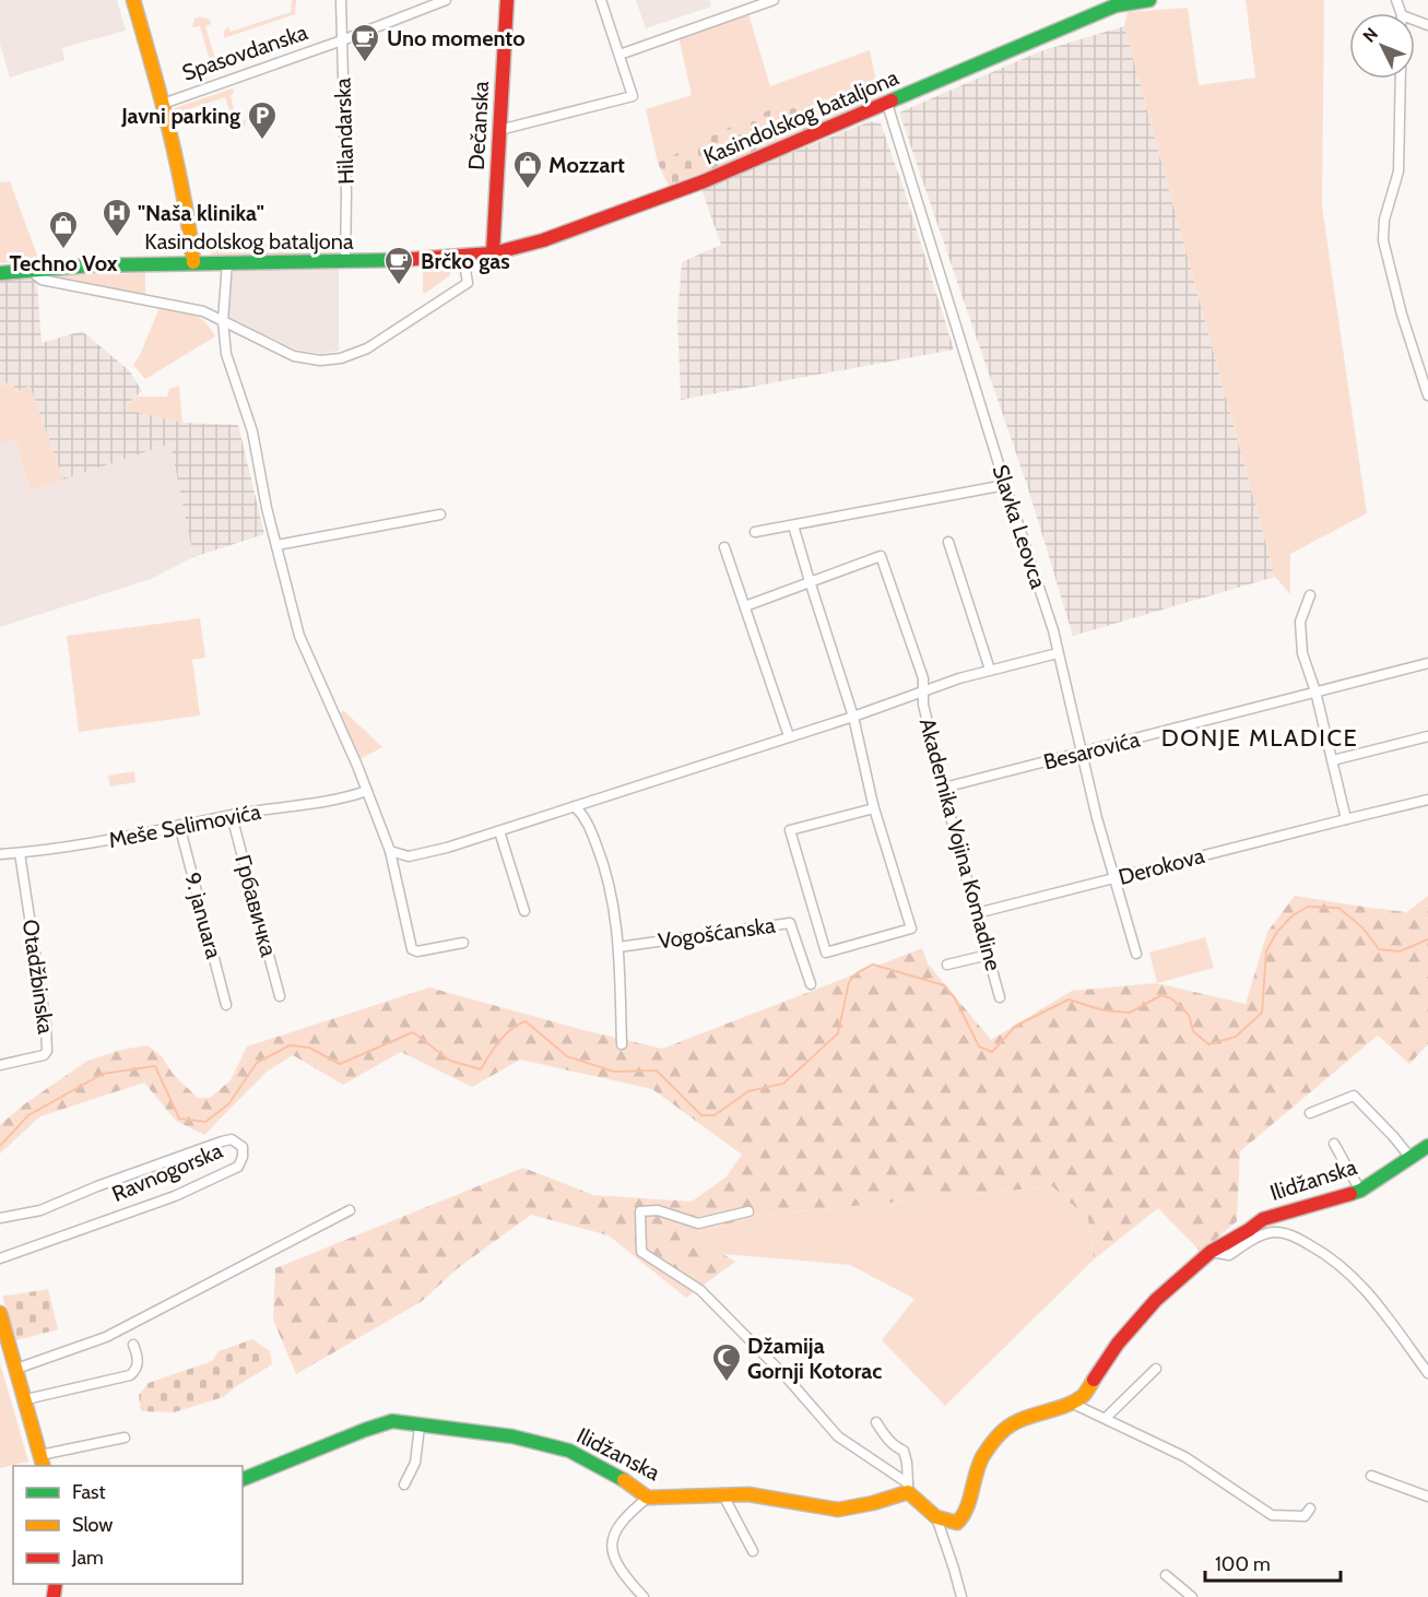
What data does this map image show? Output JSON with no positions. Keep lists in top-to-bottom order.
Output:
{
  "streets": {
    "street": [
      "Spasovdanska",
      "Kasindolskog bataljona",
      "Dečanska",
      "Hilandarska",
      "Slavka Leovca",
      "Besarovića",
      "Meše Selimovića",
      "Akademika Vojina Komadine",
      "Derokova",
      "Грбавичка",
      "9. januara",
      "Vogošćanska",
      "Otadžbinska",
      "Ravnogorska",
      "Ilidžanska"
    ]
  },
  "crossings": [
    ["Spasovdanska", "Kasindolskog bataljona"],
    ["Spasovdanska", "Hilandarska"],
    ["Kasindolskog bataljona", "Dečanska"],
    ["Kasindolskog bataljona", "Hilandarska"],
    ["Kasindolskog bataljona", "Slavka Leovca"],
    ["Slavka Leovca", "Besarovića"],
    ["Slavka Leovca", "Akademika Vojina Komadine"],
    ["Slavka Leovca", "Derokova"],
    ["Besarovića", "Akademika Vojina Komadine"],
    ["Meše Selimovića", "Грбавичка"],
    ["Meše Selimovića", "9. januara"],
    ["Meše Selimovića", "Otadžbinska"],
    ["Akademika Vojina Komadine", "Derokova"]
  ],
  "districts": ["DONJE MLADICE"],
  "places": {
    "cafe": ["Uno momento", "Brčko gas"],
    "parking": ["Javni parking"],
    "shop": ["Mozzart", "Techno Vox"],
    "hospital": ["\"Naša klinika\""],
    "mosque": ["Džamija Gornji Kotorac"]
  },
  "legend": ["Fast", "Slow", "Jam"],
  "scale_bar": "100 m",
  "north": "top left"
}
